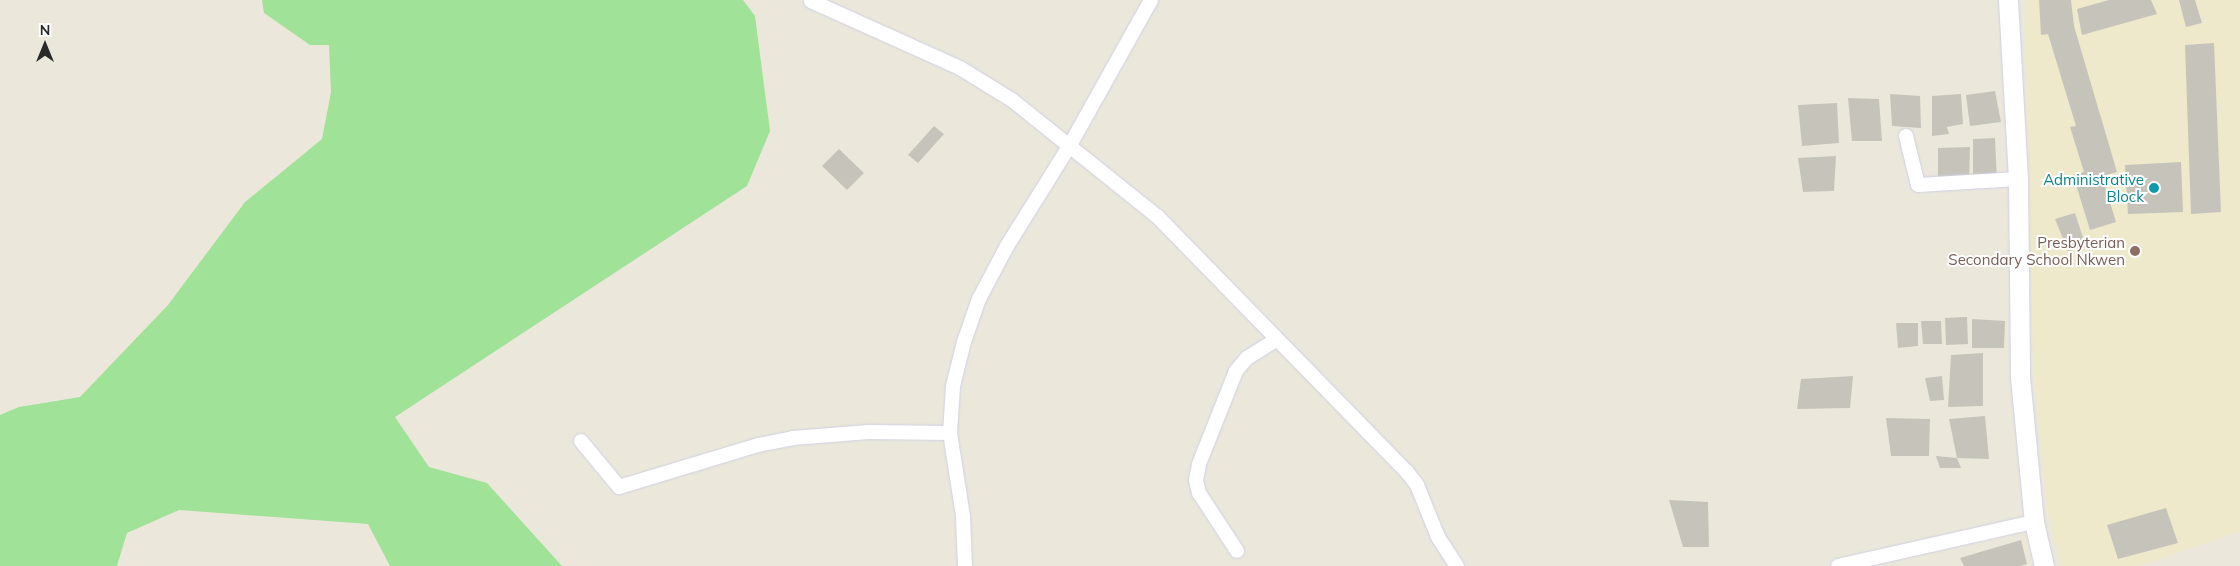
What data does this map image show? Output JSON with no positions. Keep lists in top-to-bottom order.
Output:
{
  "places": ["Administrative Block", "Presbyterian Secondary School Nkwen"],
  "north": "top"
}
